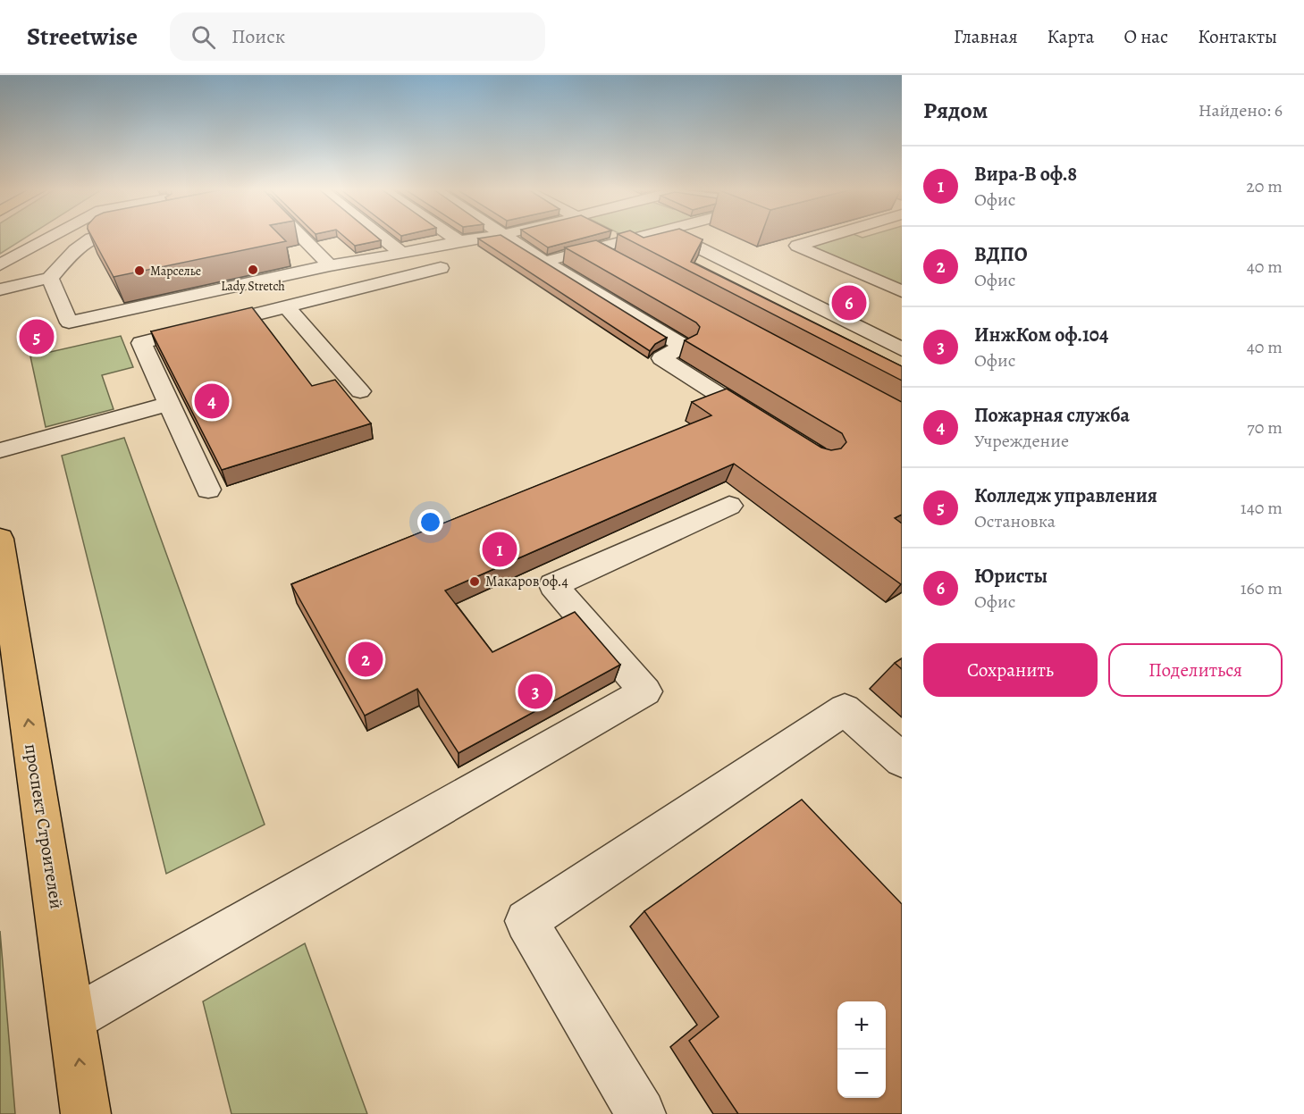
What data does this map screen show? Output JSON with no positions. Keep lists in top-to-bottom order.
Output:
{
  "streets": {
    "main road": ["проспект Строителей"]
  },
  "one_way": ["проспект Строителей"],
  "places": ["Lady Stretch", "Марселье", "Макаров оф.4"],
  "page": {
    "header": "Streetwise",
    "search": "Поиск",
    "nav": [
      "Главная",
      "Карта",
      "О нас",
      "Контакты"
    ],
    "heading": ["Рядом", "Найдено: 6"],
    "list": [
      {
        "mark": "1",
        "name": "Вира-В оф.8",
        "note": "Офис",
        "value": "20 m"
      },
      {
        "mark": "2",
        "name": "ВДПО",
        "note": "Офис",
        "value": "40 m"
      },
      {
        "mark": "3",
        "name": "ИнжКом оф.104",
        "note": "Офис",
        "value": "40 m"
      },
      {
        "mark": "4",
        "name": "Пожарная служба",
        "note": "Учреждение",
        "value": "70 m"
      },
      {
        "mark": "5",
        "name": "Колледж управления",
        "note": "Остановка",
        "value": "140 m"
      },
      {
        "mark": "6",
        "name": "Юристы",
        "note": "Офис",
        "value": "160 m"
      }
    ],
    "pins": [
      "6",
      "5",
      "4",
      "1",
      "2",
      "3"
    ],
    "buttons": ["Сохранить", "Поделиться"],
    "map_buttons": ["+", "−"]
  }
}
